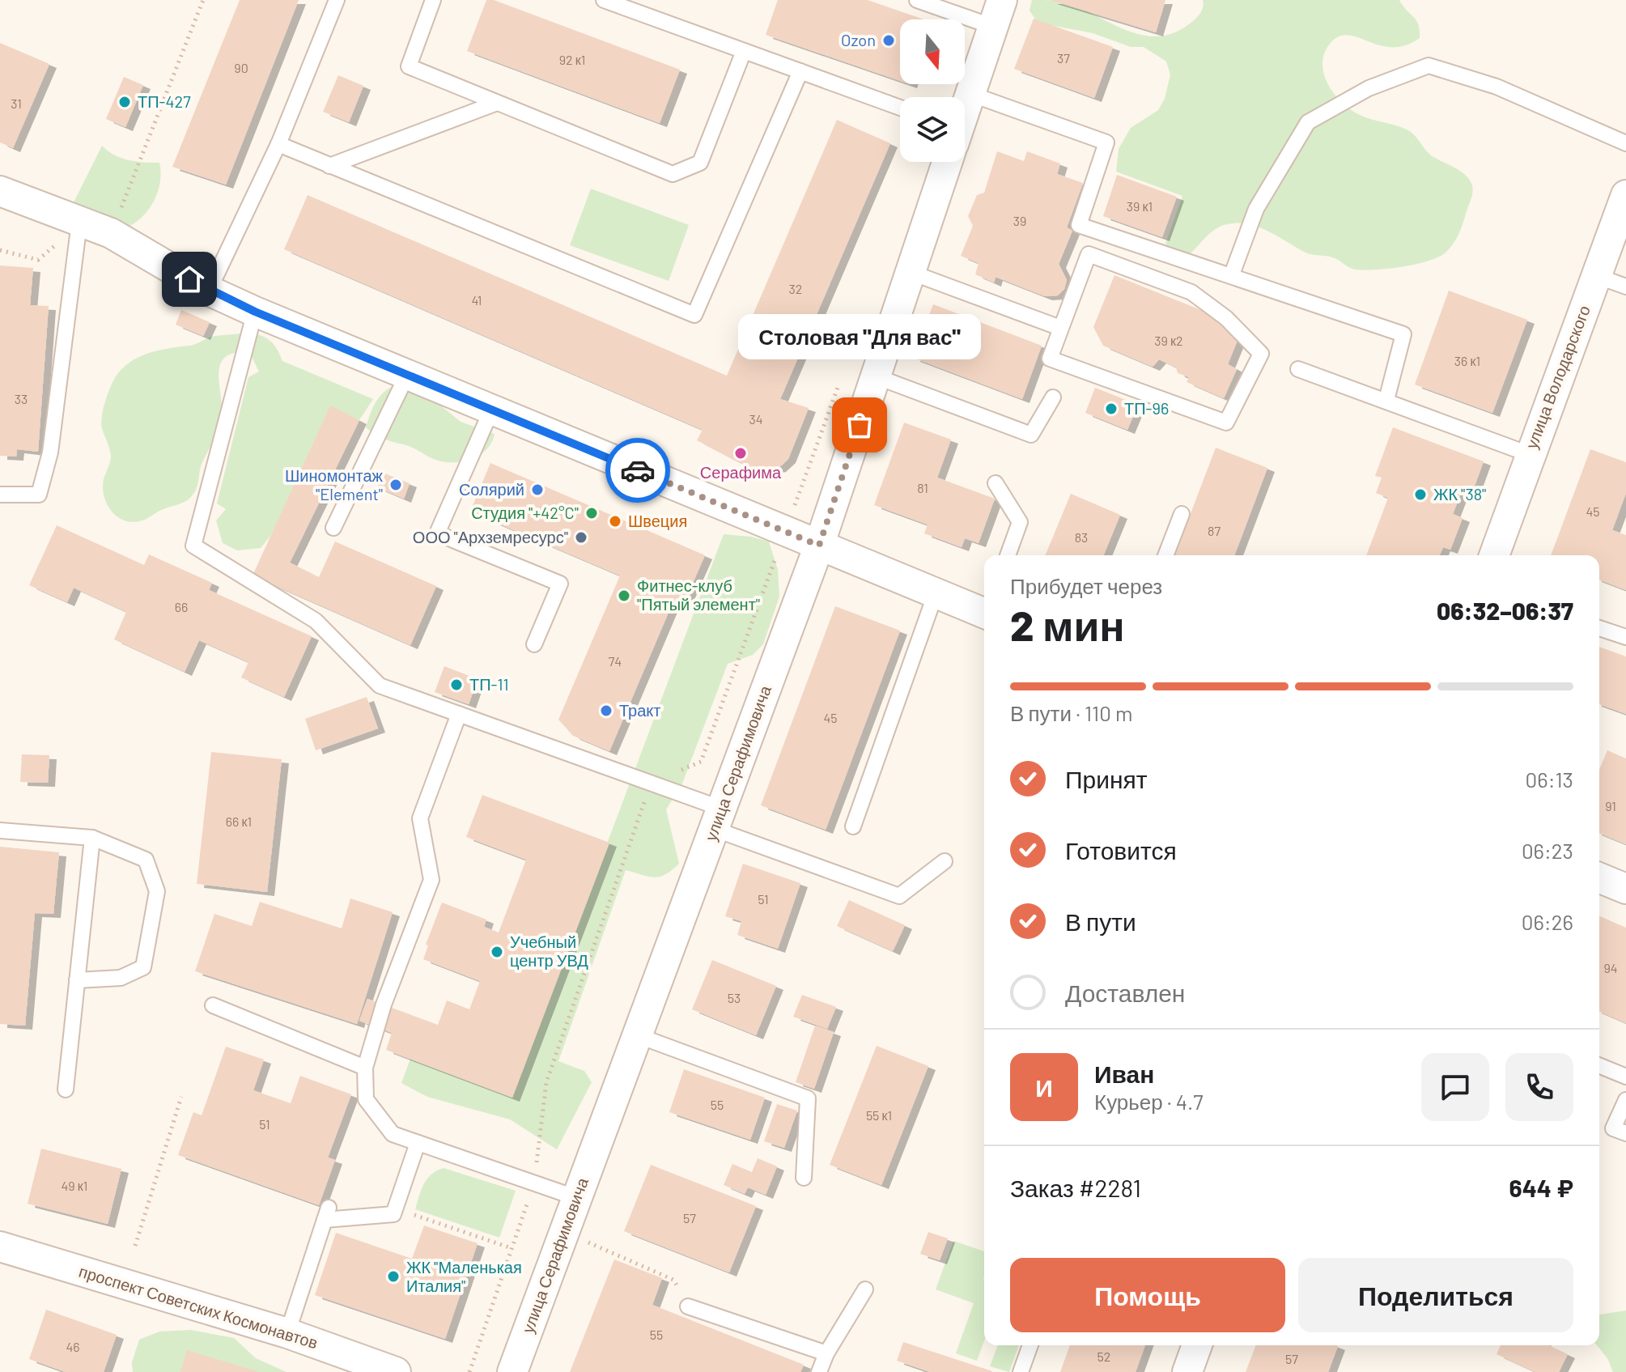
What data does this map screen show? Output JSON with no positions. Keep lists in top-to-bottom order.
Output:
{
  "streets": {
    "street": ["улица Володарского", "улица Серафимовича", "проспект Советских Космонавтов"]
  },
  "places": [
    "Ozon",
    "ТП-427",
    "ТП-96",
    "Столовая \"Для вас\"",
    "Серафима",
    "Шиномонтаж \"Element\"",
    "Солярий",
    "ЖК \"38\"",
    "Студия \"+42°C\"",
    "Швеция",
    "ООО \"Архземресурс\"",
    "Фитнес-клуб \"Пятый элемент\"",
    "ТП-11",
    "Тракт",
    "Учебный центр УВД",
    "ЖК \"Маленькая Италия\""
  ],
  "house_numbers": [
    "37",
    "92 к1",
    "90",
    "31",
    "39 к1",
    "39",
    "32",
    "41",
    "39 к2",
    "36 к1",
    "33",
    "34",
    "81",
    "45",
    "87",
    "83",
    "66",
    "74",
    "45",
    "91",
    "66 к1",
    "51",
    "94",
    "53",
    "55",
    "55 к1",
    "51",
    "49 к1",
    "57",
    "55",
    "46",
    "52",
    "57"
  ],
  "north": "bottom",
  "page": {
    "bubble": "Столовая \"Для вас\"",
    "heading": ["2 мин", "Прибудет через", "06:32–06:37"],
    "panel": [
      "Иван",
      "Курьер · 4.7",
      "Заказ #2281",
      "644 ₽"
    ],
    "bar": "В пути · 110 m",
    "list": [
      ["Принят", "06:13"],
      ["Готовится", "06:23"],
      ["В пути", "06:26"],
      "Доставлен"
    ],
    "round": "И",
    "buttons": ["Помощь", "Поделиться"]
  }
}
